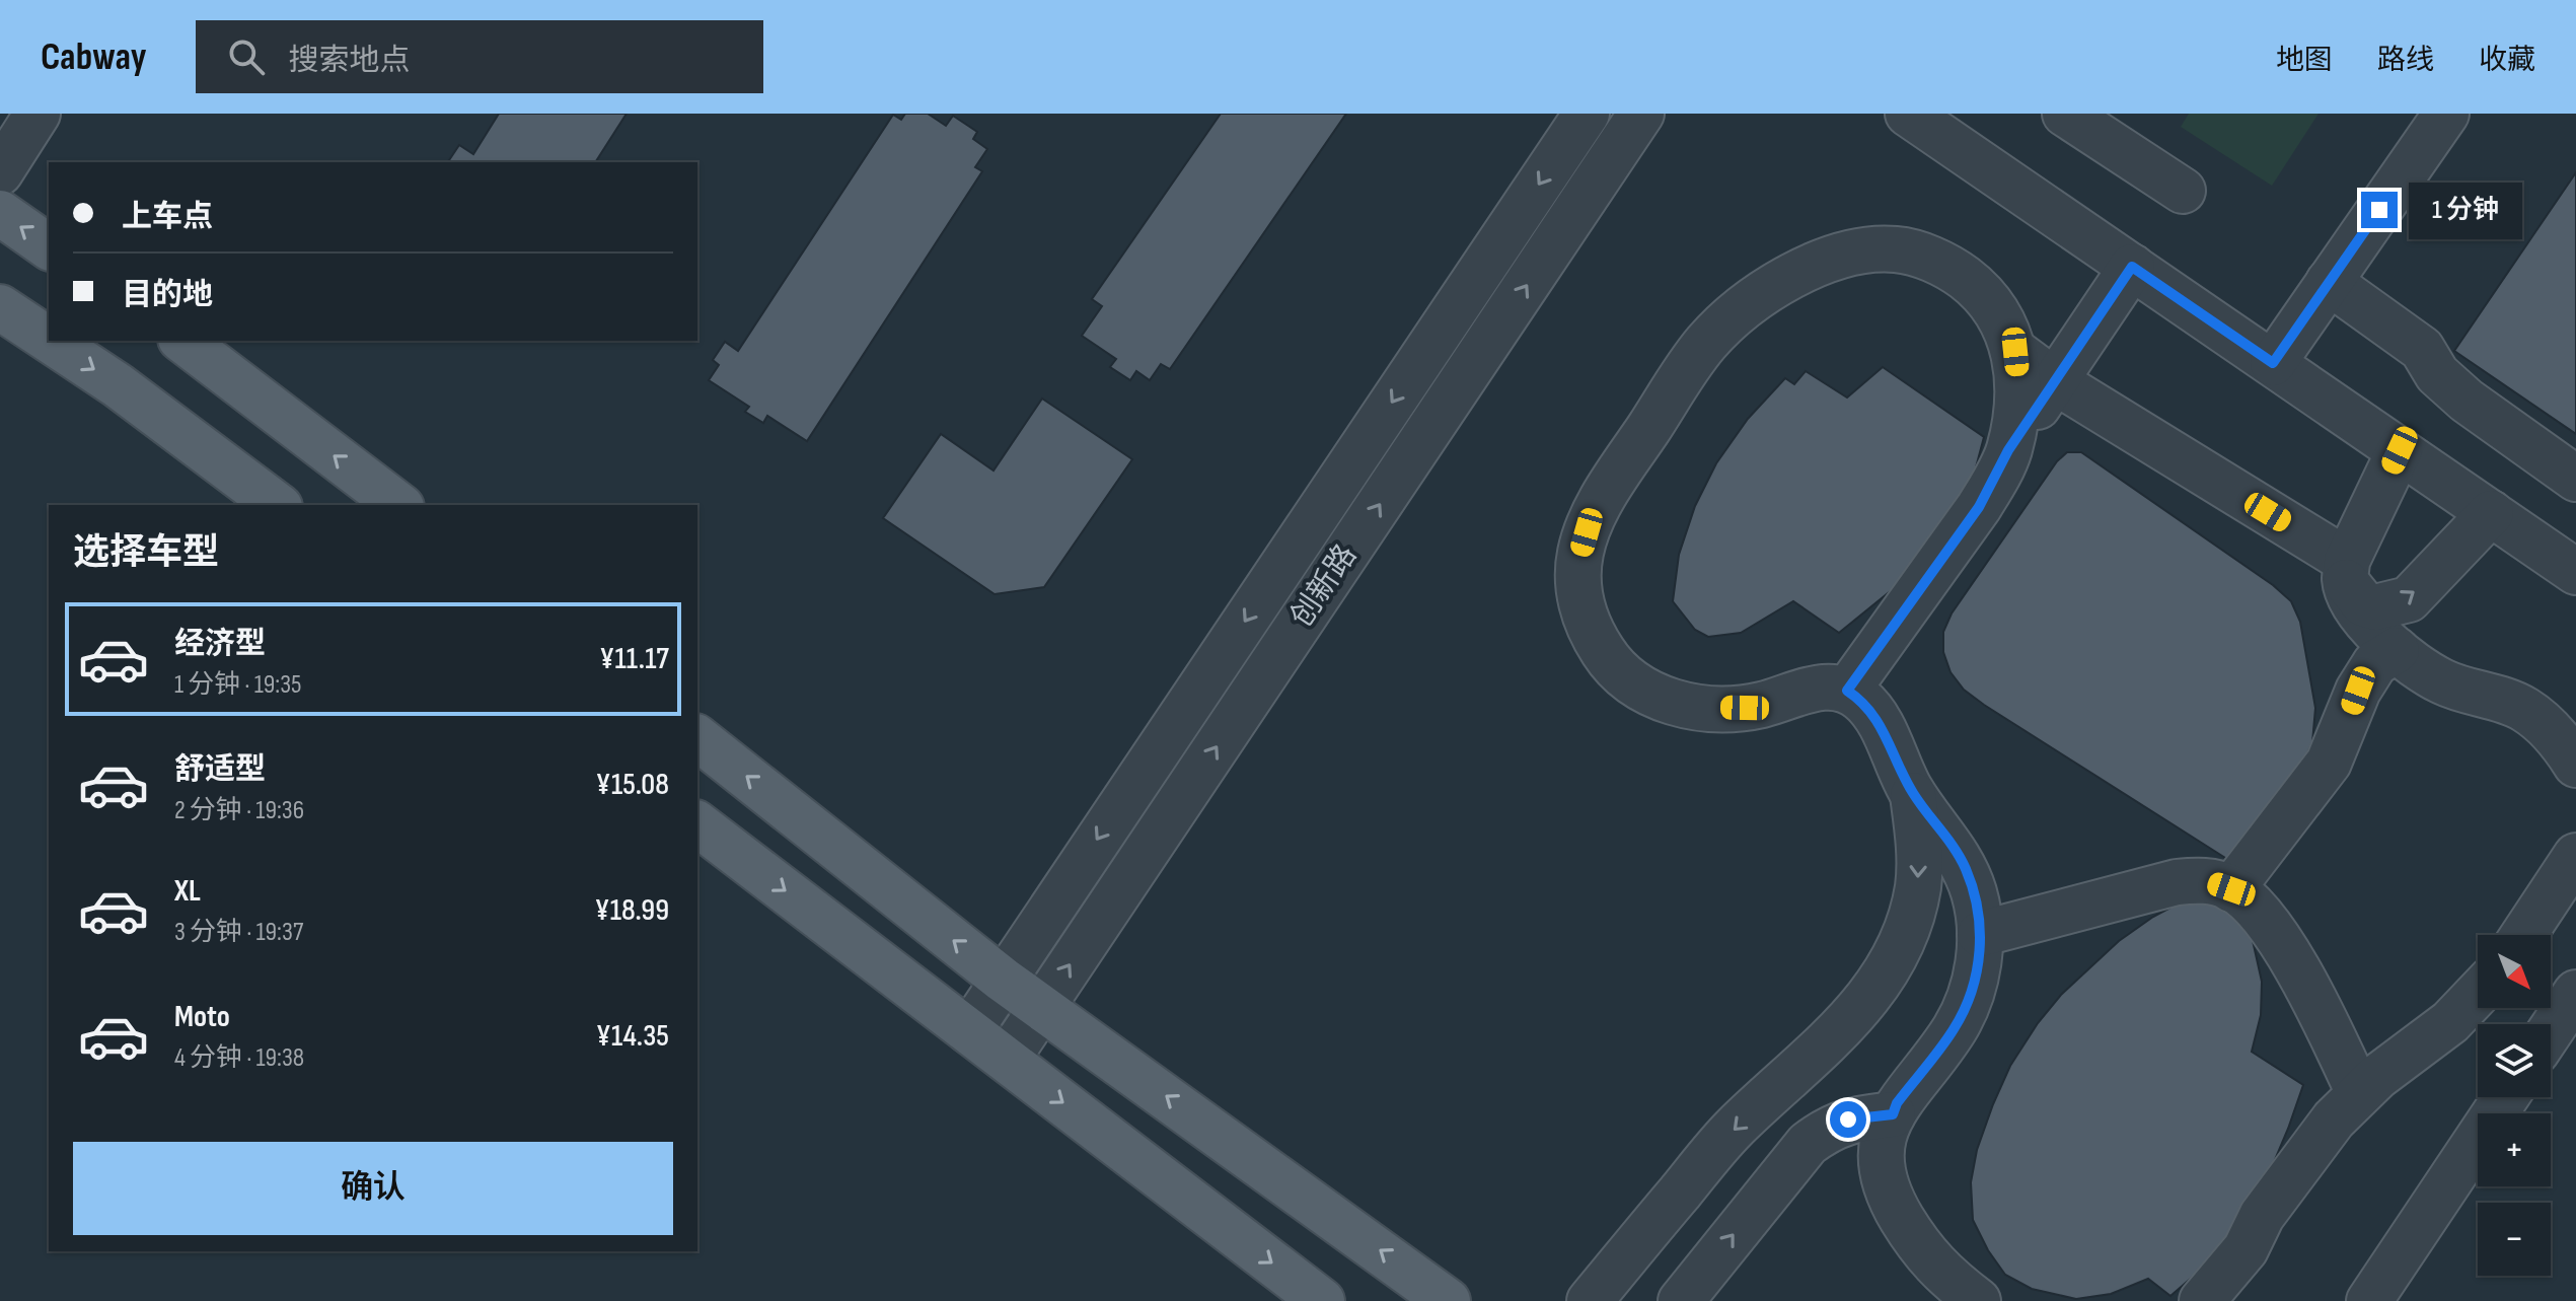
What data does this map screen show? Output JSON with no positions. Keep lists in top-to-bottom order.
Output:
{
  "streets": {
    "street": ["创新路"]
  },
  "north": "bottom right",
  "page": {
    "header": "Cabway",
    "search": "搜索地点",
    "nav": ["地图", "路线", "收藏"],
    "banner": ["上车点", "目的地"],
    "bubble": "1 分钟",
    "heading": "选择车型",
    "list": [
      {
        "name": "经济型",
        "note": "1 分钟 · 19:35",
        "value": "¥11.17"
      },
      {
        "name": "舒适型",
        "note": "2 分钟 · 19:36",
        "value": "¥15.08"
      },
      {
        "name": "XL",
        "note": "3 分钟 · 19:37",
        "value": "¥18.99"
      },
      {
        "name": "Moto",
        "note": "4 分钟 · 19:38",
        "value": "¥14.35"
      }
    ],
    "map_buttons": ["+", "−"],
    "buttons": "确认"
  }
}
